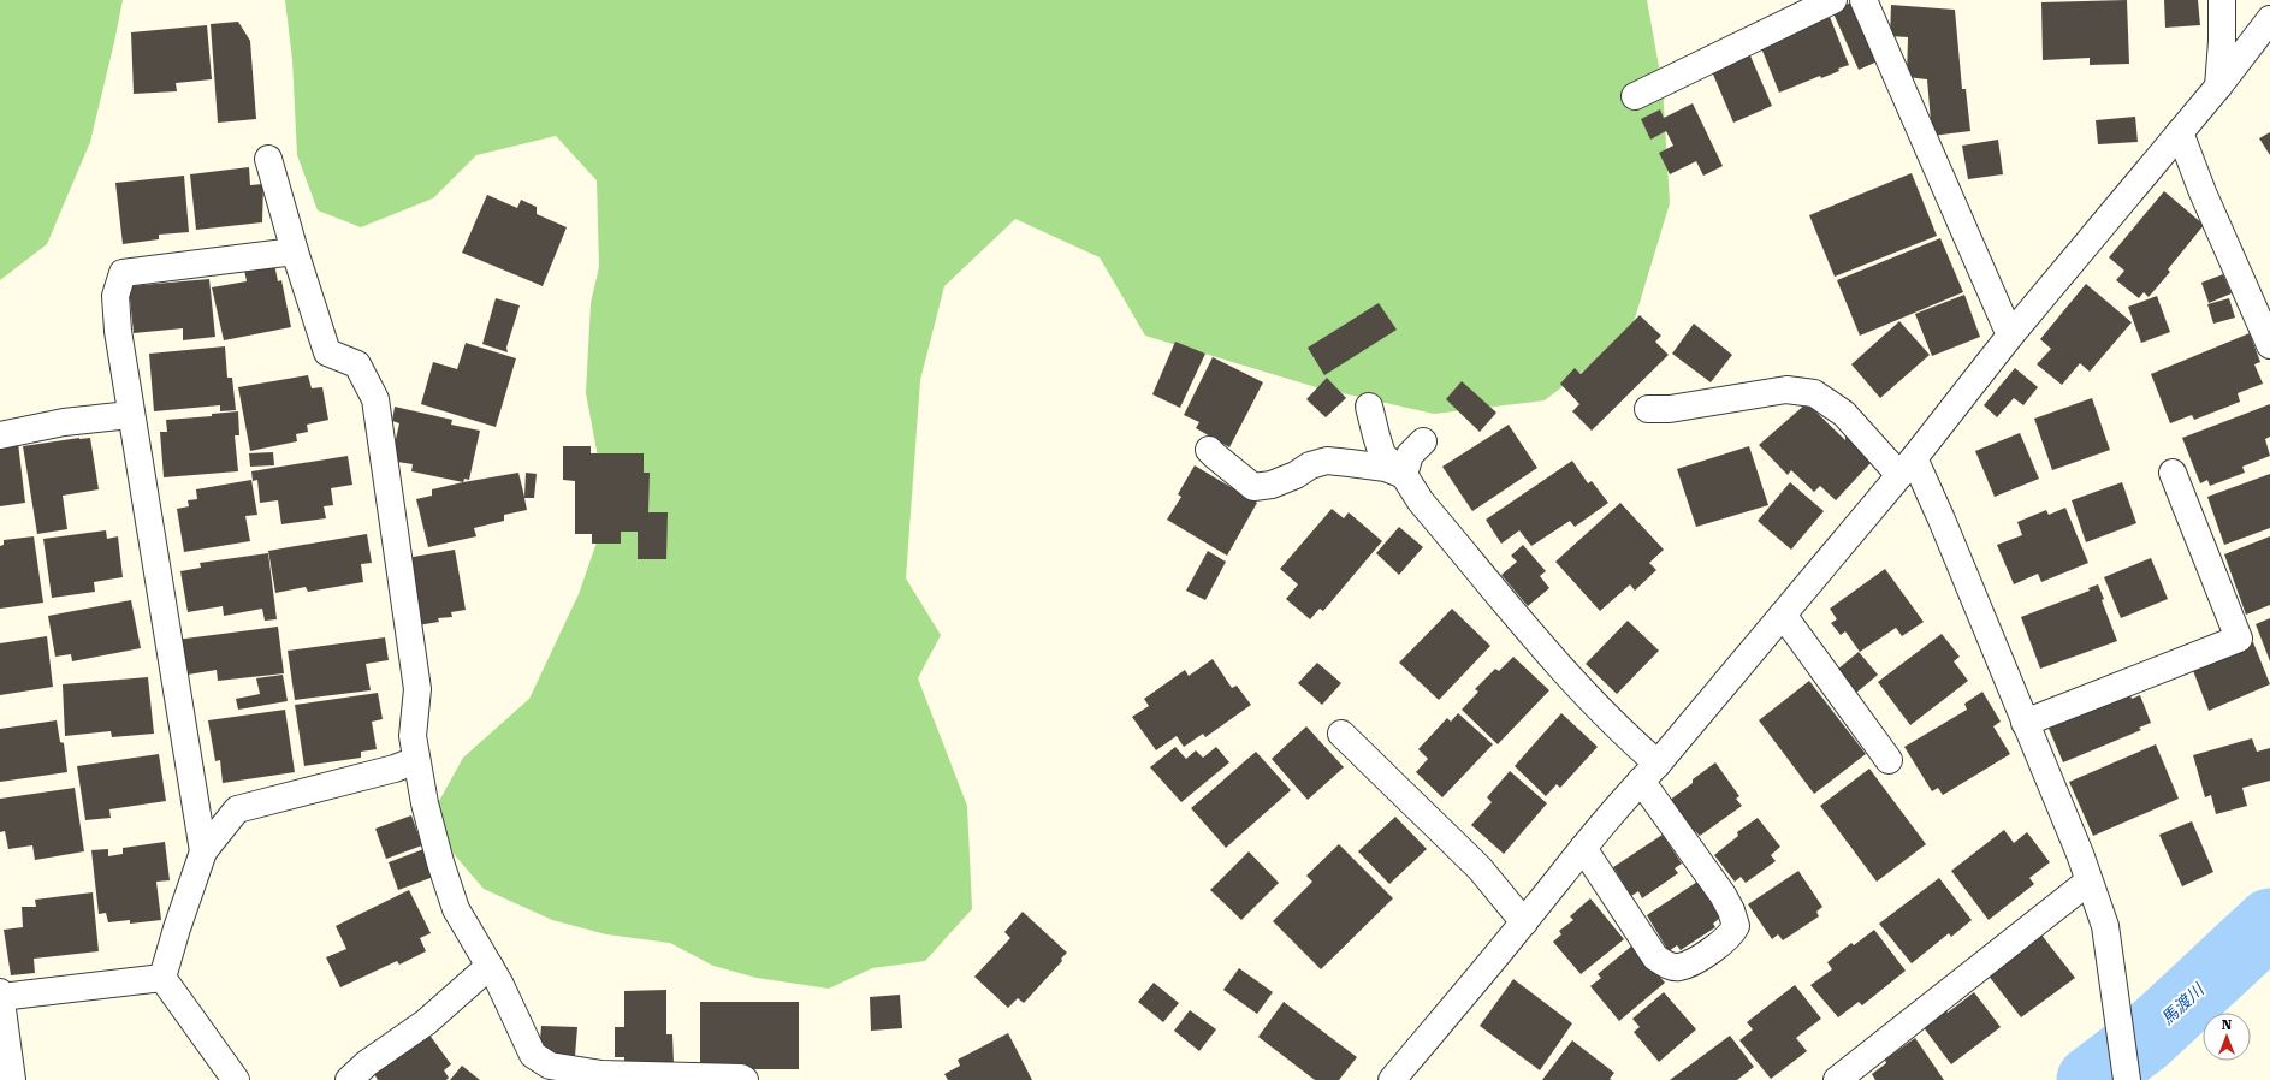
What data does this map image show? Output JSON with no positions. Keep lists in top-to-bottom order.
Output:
{
  "water": ["馬渡川"],
  "north": "top"
}
